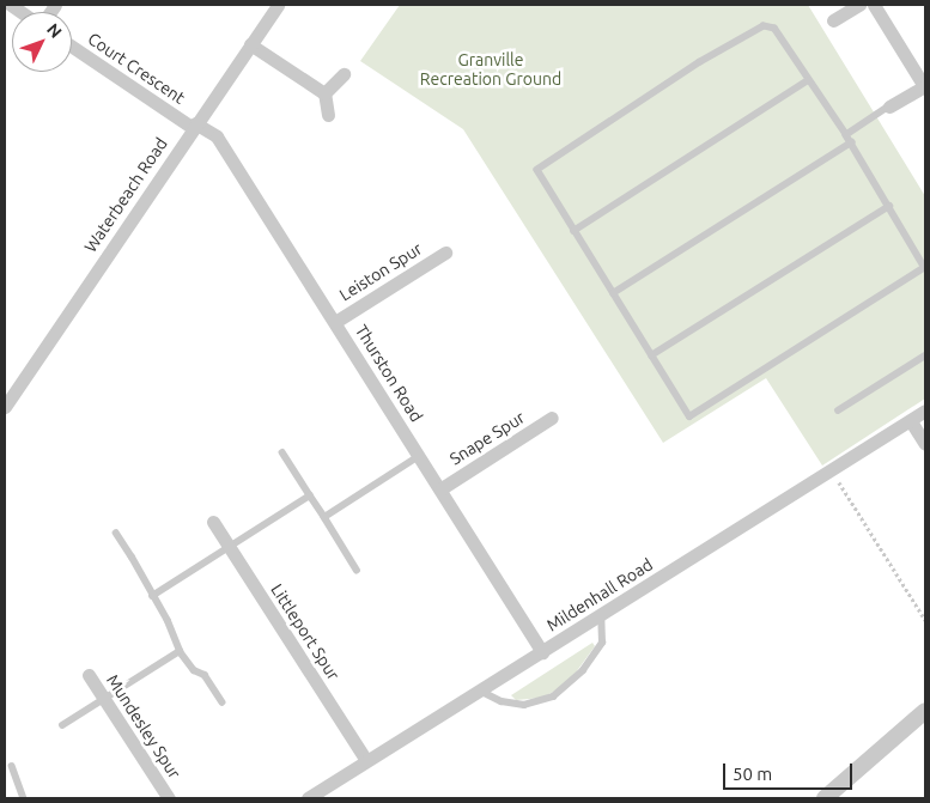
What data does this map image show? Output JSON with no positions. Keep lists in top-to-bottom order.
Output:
{
  "streets": {
    "street": [
      "Court Crescent",
      "Waterbeach Road",
      "Leiston Spur",
      "Thurston Road",
      "Snape Spur",
      "Mildenhall Road",
      "Littleport Spur",
      "Mundesley Spur"
    ]
  },
  "crossings": [
    ["Court Crescent", "Waterbeach Road"],
    ["Court Crescent", "Thurston Road"],
    ["Waterbeach Road", "Thurston Road"],
    ["Leiston Spur", "Thurston Road"],
    ["Thurston Road", "Snape Spur"],
    ["Thurston Road", "Mildenhall Road"],
    ["Mildenhall Road", "Littleport Spur"]
  ],
  "parks": ["Granville Recreation Ground"],
  "scale_bar": "50 m",
  "north": "top right"
}
